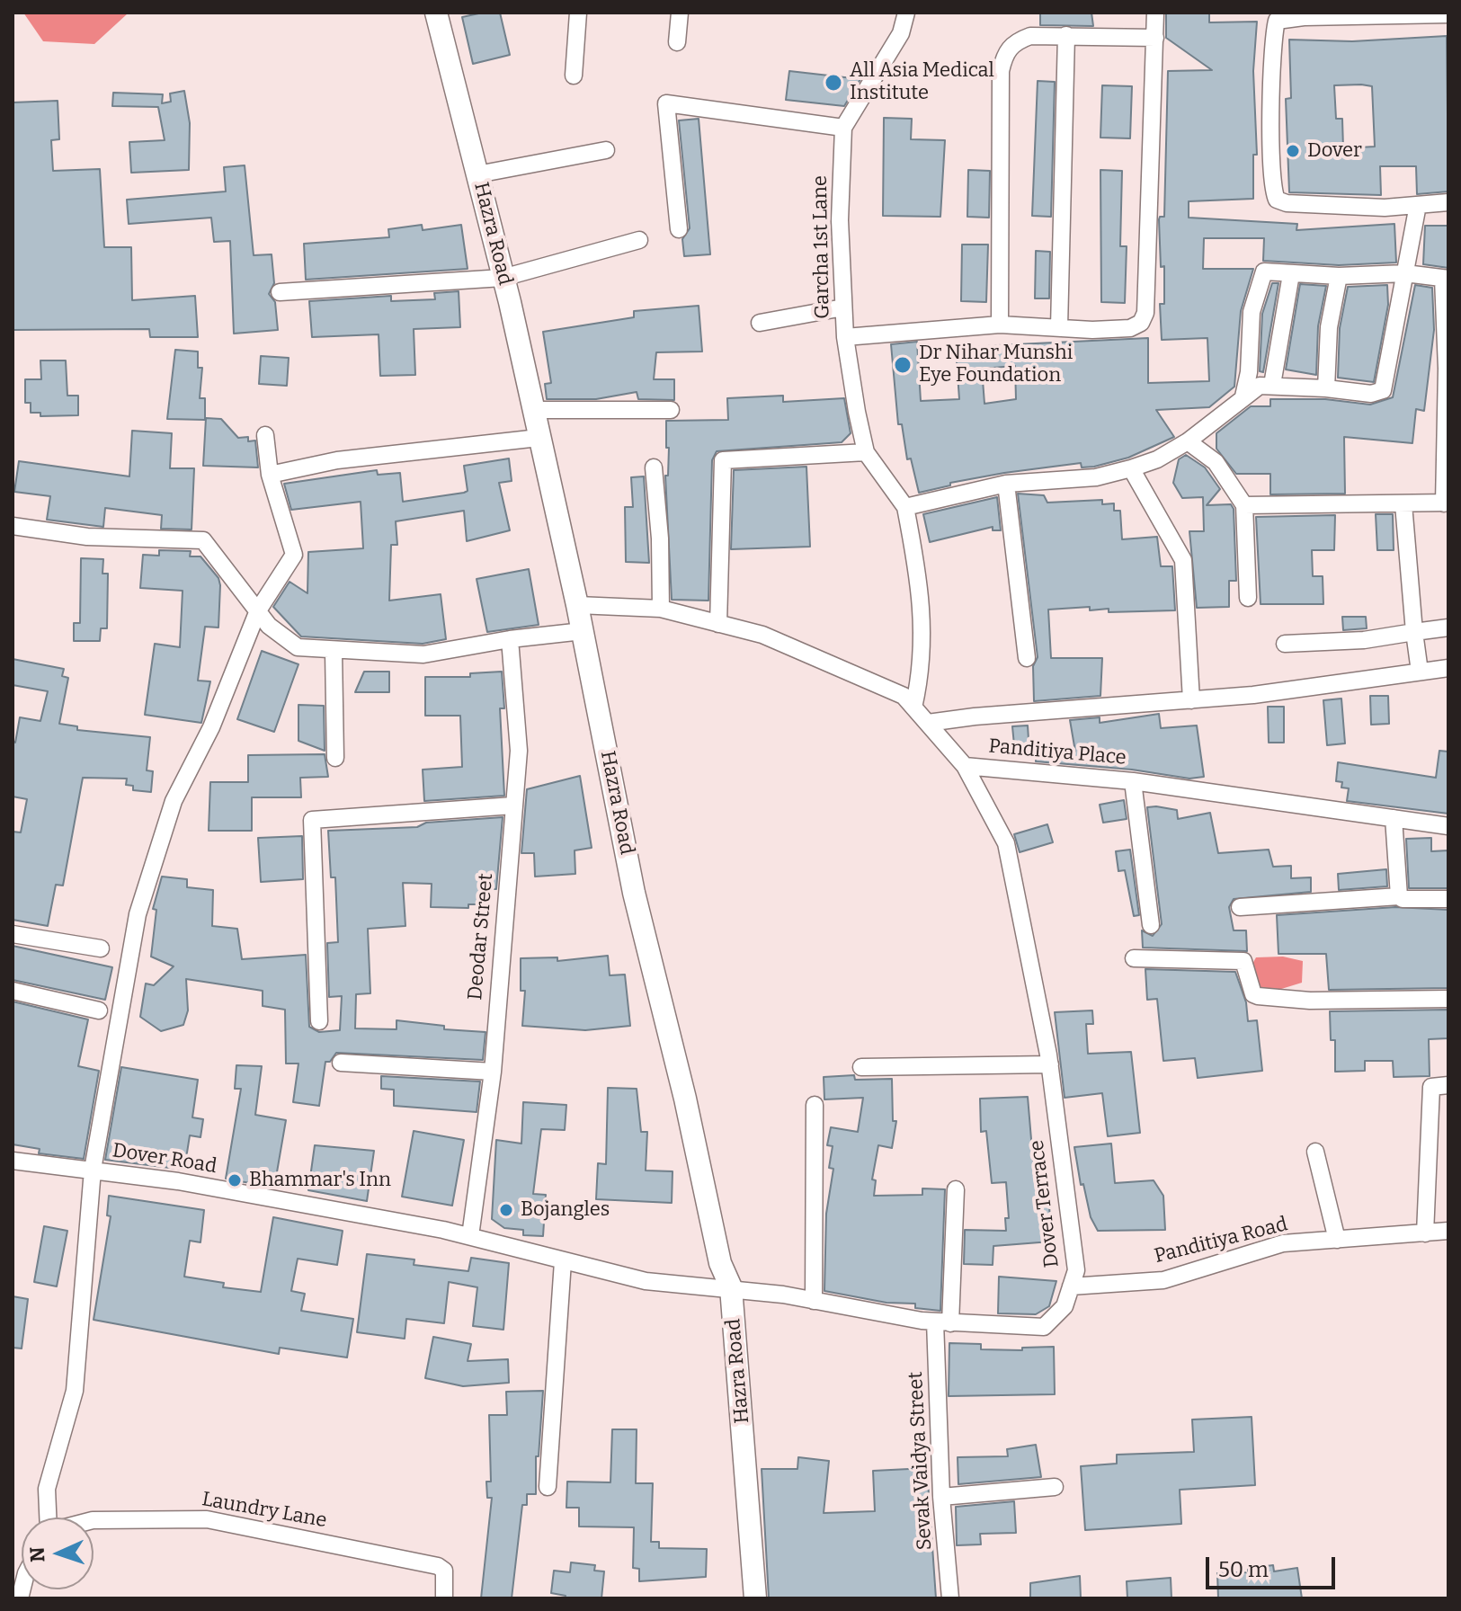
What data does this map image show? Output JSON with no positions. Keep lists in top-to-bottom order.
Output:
{
  "streets": {
    "main road": ["Hazra Road"],
    "street": [
      "Garcha 1st Lane",
      "Panditiya Place",
      "Deodar Street",
      "Dover Road",
      "Dover Terrace",
      "Panditiya Road",
      "Sevak Vaidya Street",
      "Laundry Lane"
    ]
  },
  "crossings": [
    ["Hazra Road", "Panditiya Place"],
    ["Hazra Road", "Dover Road"],
    ["Hazra Road", "Dover Terrace"],
    ["Panditiya Place", "Dover Terrace"],
    ["Deodar Street", "Dover Road"],
    ["Dover Road", "Dover Terrace"],
    ["Dover Terrace", "Panditiya Road"],
    ["Dover Terrace", "Sevak Vaidya Street"]
  ],
  "places": [
    "All Asia Medical Institute",
    "Dover",
    "Dr Nihar Munshi Eye Foundation",
    "Bhammar's Inn",
    "Bojangles"
  ],
  "scale_bar": "50 m",
  "north": "left"
}
